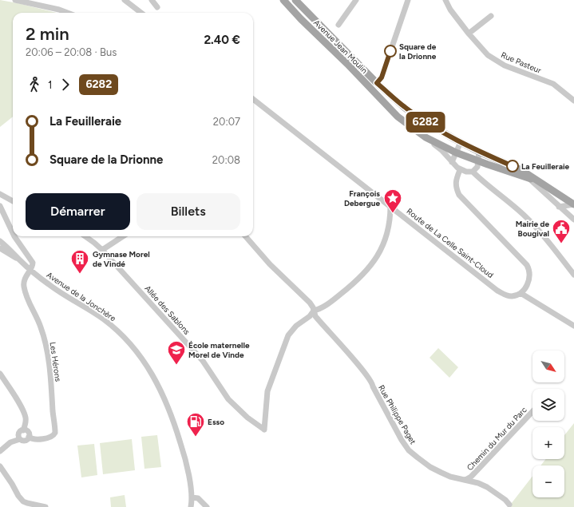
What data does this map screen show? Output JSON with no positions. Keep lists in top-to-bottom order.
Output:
{
  "streets": {
    "main road": ["Avenue Jean Moulin"],
    "street": [
      "Rue Pasteur",
      "Route de La Celle Saint-Cloud",
      "Avenue de la Jonchère",
      "Allée des Sablons",
      "Les Hérons",
      "Rue Philippe Paget",
      "Chemin du Mur du Parc"
    ]
  },
  "crossings": [
    ["Avenue de la Jonchère", "Les Hérons"],
    ["Allée des Sablons", "Rue Philippe Paget"],
    ["Rue Philippe Paget", "Chemin du Mur du Parc"]
  ],
  "places": {
    "other": ["Square de la Drionne", "La Feuilleraie"],
    "place": ["François Debergue"],
    "public building": ["Mairie de Bougival"],
    "building": ["Gymnase Morel de Vindé"],
    "school or university": ["École maternelle Morel de Vinde"],
    "fuel station": ["Esso"]
  },
  "lines": ["bus line 6282"],
  "north": "bottom right",
  "page": {
    "on_map": "6282",
    "heading": ["2 min", "20:06 – 20:08 · Bus", "2.40 €"],
    "legs": ["1", "6282"],
    "list": [
      {
        "name": "La Feuilleraie",
        "value": "20:07"
      },
      {
        "name": "Square de la Drionne",
        "value": "20:08"
      }
    ],
    "buttons": ["Démarrer", "Billets"],
    "map_buttons": ["+", "−"]
  }
}
